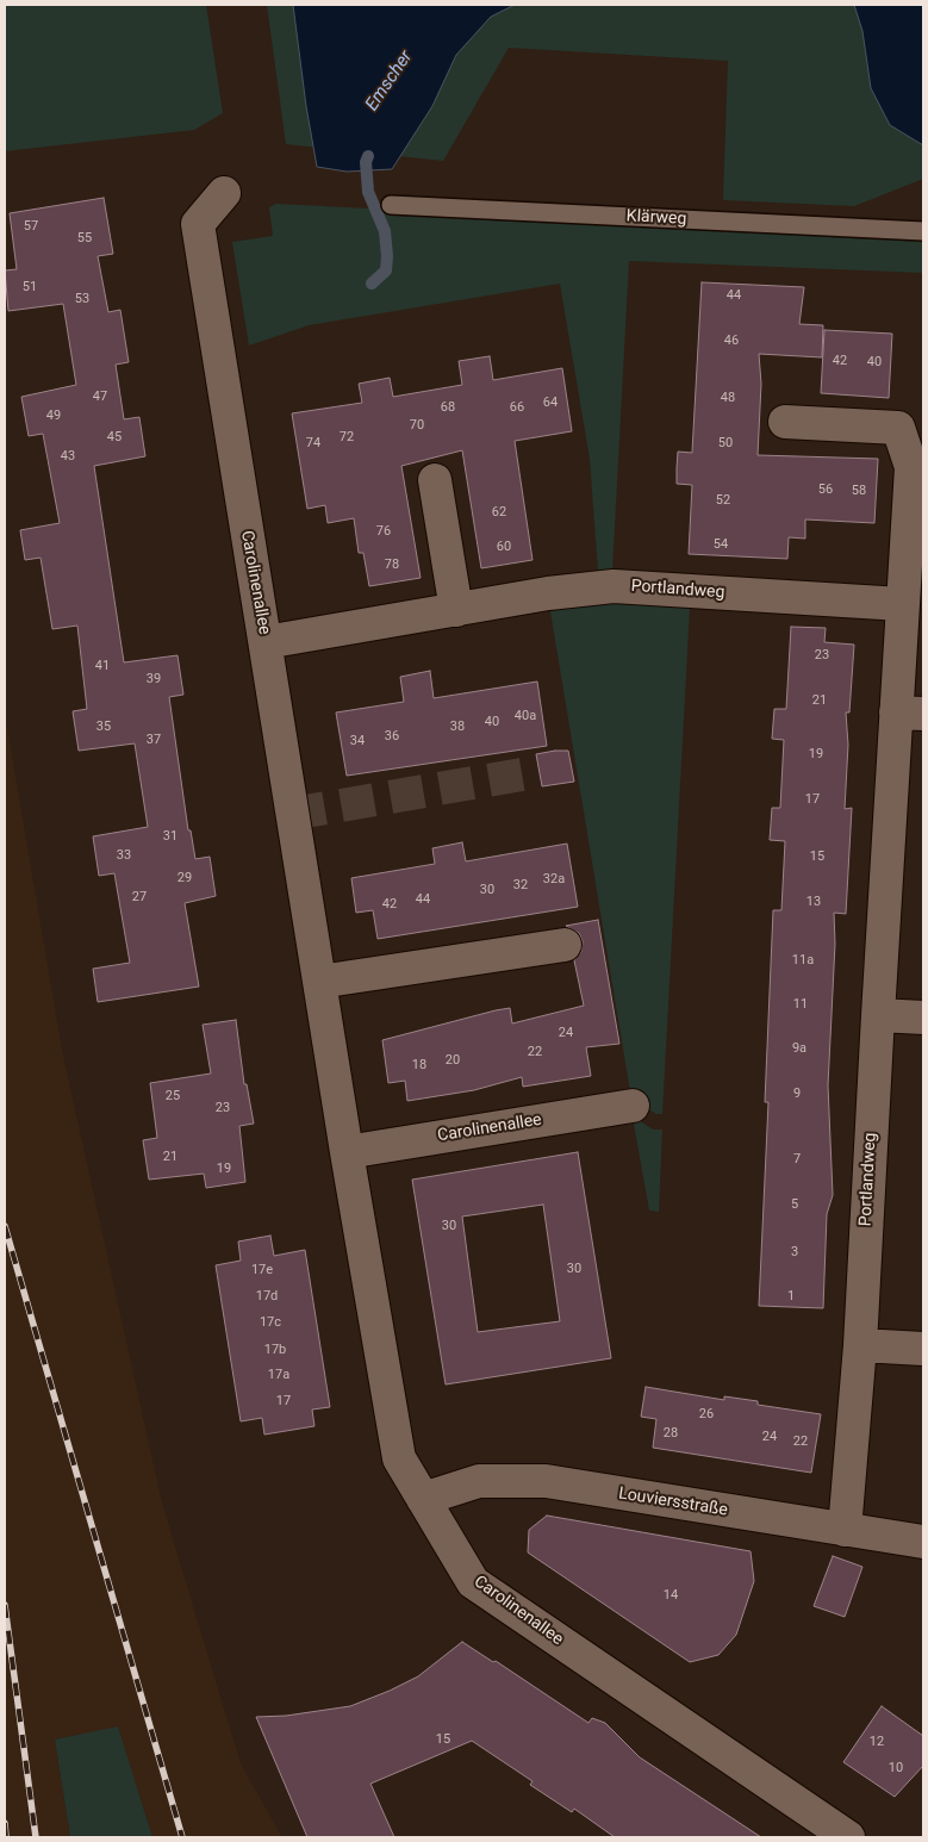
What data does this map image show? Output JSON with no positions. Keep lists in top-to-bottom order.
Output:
{
  "streets": {
    "street": ["Carolinenallee", "Portlandweg", "Louviersstraße"],
    "lane": ["Klärweg"]
  },
  "crossings": [
    ["Carolinenallee", "Portlandweg"],
    ["Carolinenallee", "Louviersstraße"],
    ["Portlandweg", "Louviersstraße"]
  ],
  "water": ["Emscher"],
  "house_numbers": [
    "57",
    "55",
    "51",
    "44",
    "53",
    "46",
    "42",
    "40",
    "47",
    "48",
    "64",
    "68",
    "66",
    "49",
    "70",
    "45",
    "72",
    "74",
    "50",
    "43",
    "56",
    "58",
    "52",
    "62",
    "76",
    "54",
    "60",
    "78",
    "23",
    "41",
    "39",
    "21",
    "40a",
    "40",
    "35",
    "38",
    "36",
    "37",
    "34",
    "19",
    "17",
    "31",
    "33",
    "15",
    "29",
    "32a",
    "32",
    "30",
    "27",
    "44",
    "13",
    "42",
    "11a",
    "11",
    "24",
    "9a",
    "22",
    "20",
    "18",
    "9",
    "25",
    "23",
    "21",
    "7",
    "19",
    "5",
    "30",
    "3",
    "30",
    "17e",
    "17d",
    "1",
    "17c",
    "17b",
    "17a",
    "17",
    "26",
    "28",
    "24",
    "22",
    "14",
    "15",
    "12",
    "10"
  ]
}
